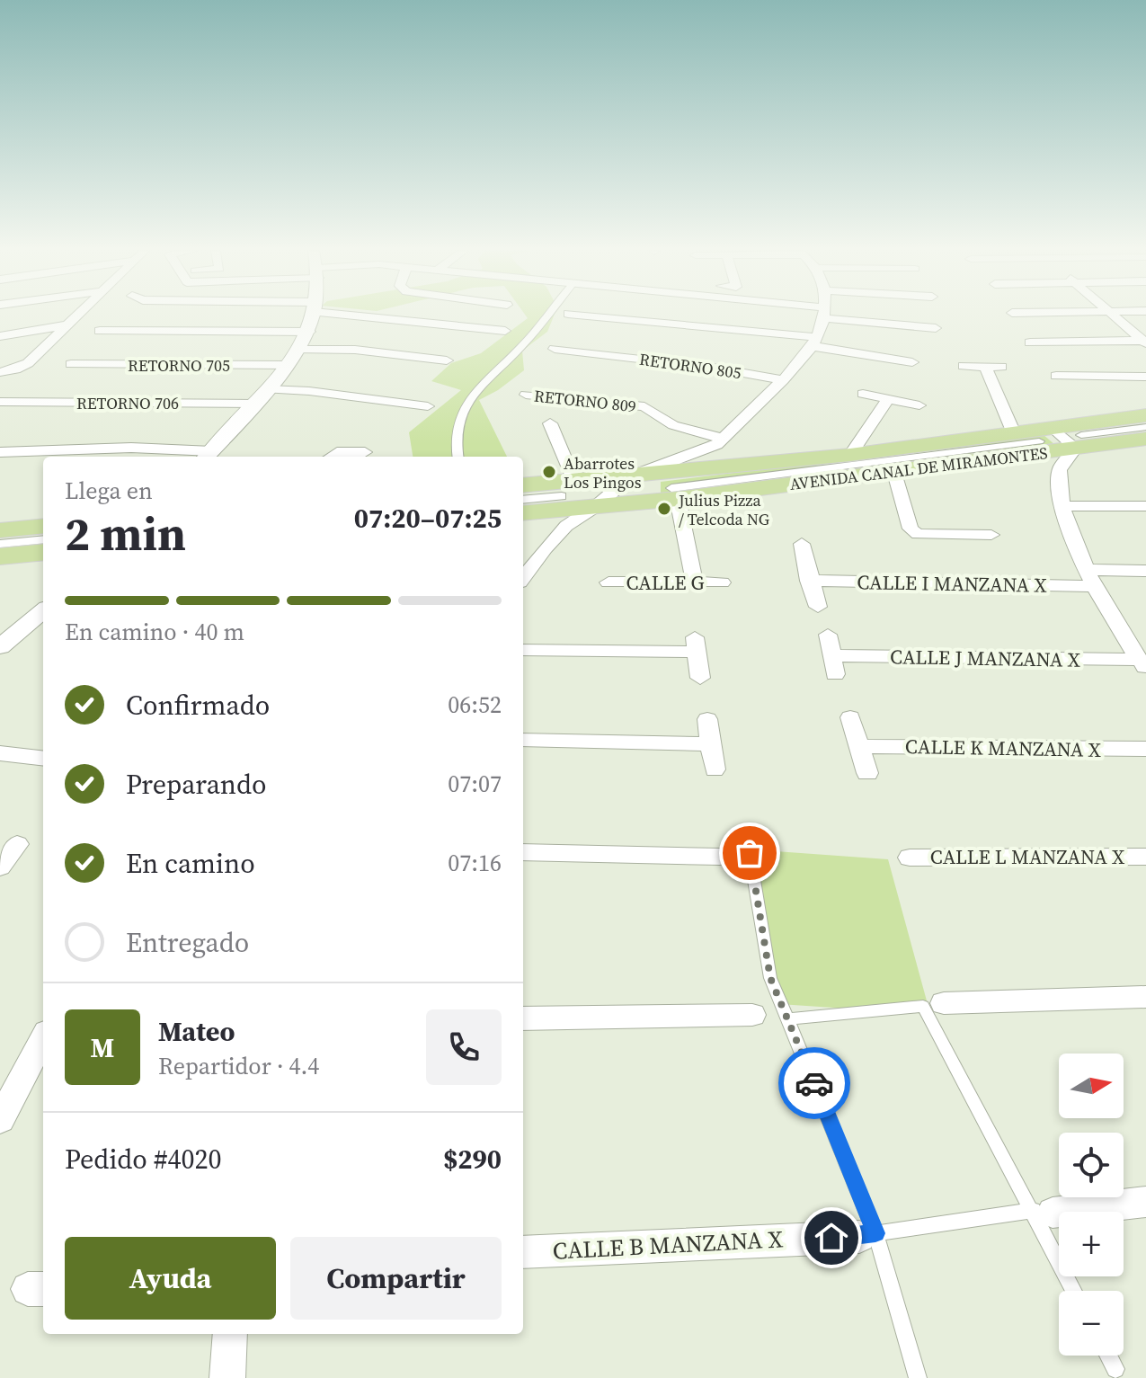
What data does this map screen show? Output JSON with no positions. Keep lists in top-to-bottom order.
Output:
{
  "streets": {
    "main road": ["AVENIDA CANAL DE MIRAMONTES"],
    "street": [
      "RETORNO 705",
      "RETORNO 805",
      "RETORNO 809",
      "RETORNO 706",
      "CALLE G",
      "CALLE I MANZANA X",
      "CALLE J MANZANA X",
      "CALLE K MANZANA X",
      "CALLE L MANZANA X",
      "CALLE B MANZANA X"
    ]
  },
  "places": ["Abarrotes Los Pingos", "Julius Pizza / Telcoda NG"],
  "north": "right",
  "page": {
    "heading": ["2 min", "Llega en", "07:20–07:25"],
    "panel": [
      "Mateo",
      "Repartidor · 4.4",
      "Pedido #4020",
      "$290"
    ],
    "bar": "En camino · 40 m",
    "list": [
      ["Confirmado", "06:52"],
      ["Preparando", "07:07"],
      ["En camino", "07:16"],
      "Entregado"
    ],
    "round": "M",
    "map_buttons": ["+", "−"],
    "buttons": ["Ayuda", "Compartir"]
  }
}
